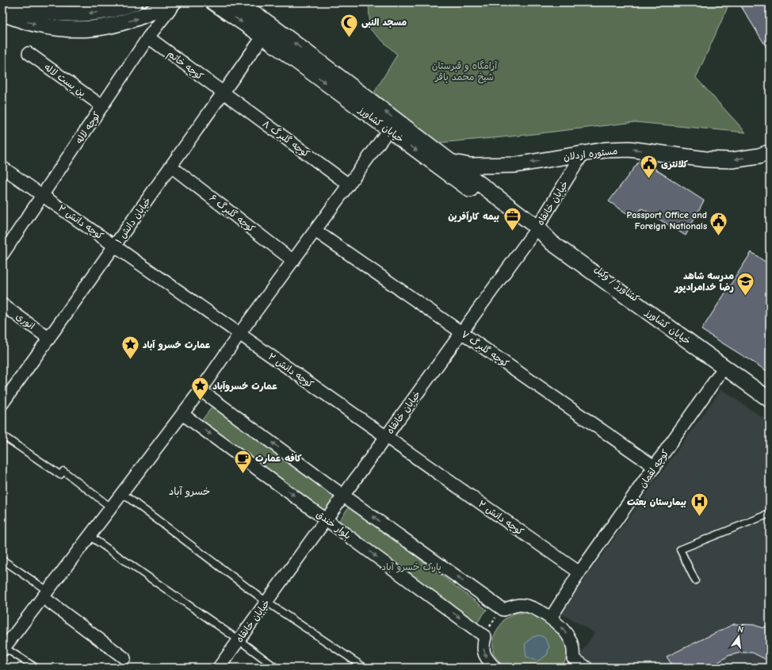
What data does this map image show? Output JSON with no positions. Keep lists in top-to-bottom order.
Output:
{
  "streets": {
    "street": [
      "کوچه خاتم",
      "بن بست لاله",
      "خیابان کشاورز",
      "کوچه لاله",
      "کوچه گلبرگ ۸",
      "مستوره اردلان",
      "خیابان خانقاه",
      "کوچه گلبرگ ۶",
      "خیابان دانش ۱",
      "کوچه دانش ۲",
      "کشاورز / وکیل",
      "انوری",
      "کوچه گلبرگ ۷",
      "کوچه لقمان",
      "بلوار خندق"
    ]
  },
  "crossings": [
    ["کوچه خاتم", "کوچه لاله"],
    ["کوچه خاتم", "کوچه گلبرگ ۸"],
    ["کوچه خاتم", "خیابان دانش ۱"],
    ["بن بست لاله", "کوچه لاله"],
    ["خیابان کشاورز", "مستوره اردلان"],
    ["خیابان کشاورز", "خیابان خانقاه"],
    ["خیابان کشاورز", "خیابان دانش ۱"],
    ["خیابان کشاورز", "کشاورز / وکیل"],
    ["خیابان کشاورز", "کوچه لقمان"],
    ["کوچه لاله", "کوچه دانش ۲"],
    ["کوچه گلبرگ ۸", "خیابان دانش ۱"],
    ["مستوره اردلان", "خیابان خانقاه"],
    ["مستوره اردلان", "کشاورز / وکیل"],
    ["خیابان خانقاه", "کوچه دانش ۲"],
    ["خیابان خانقاه", "کشاورز / وکیل"],
    ["خیابان خانقاه", "کوچه گلبرگ ۷"],
    ["خیابان خانقاه", "بلوار خندق"],
    ["کوچه گلبرگ ۶", "خیابان دانش ۱"],
    ["خیابان دانش ۱", "کوچه دانش ۲"],
    ["خیابان دانش ۱", "انوری"],
    ["کوچه دانش ۲", "کوچه لقمان"],
    ["کوچه گلبرگ ۷", "کوچه لقمان"]
  ],
  "one_way": ["مستوره اردلان"],
  "districts": ["خسرو آباد"],
  "parks": ["آرامگاه و قبرستان شیخ محمد باقر", "پارک خسرو آباد"],
  "places": {
    "mosque": ["مسجد النبی"],
    "public building": ["کلانتری", "Passport Office and Foreign Nationals"],
    "office": ["بیمه کارآفرین"],
    "school or university": ["مدرسه شاهد رضا خدامرادپور"],
    "place": ["عمارت خسرو آباد", "عمارت خسروآباد"],
    "cafe": ["کافه عمارت"],
    "hospital": ["بیمارستان بعثت"]
  },
  "north": "top"
}
